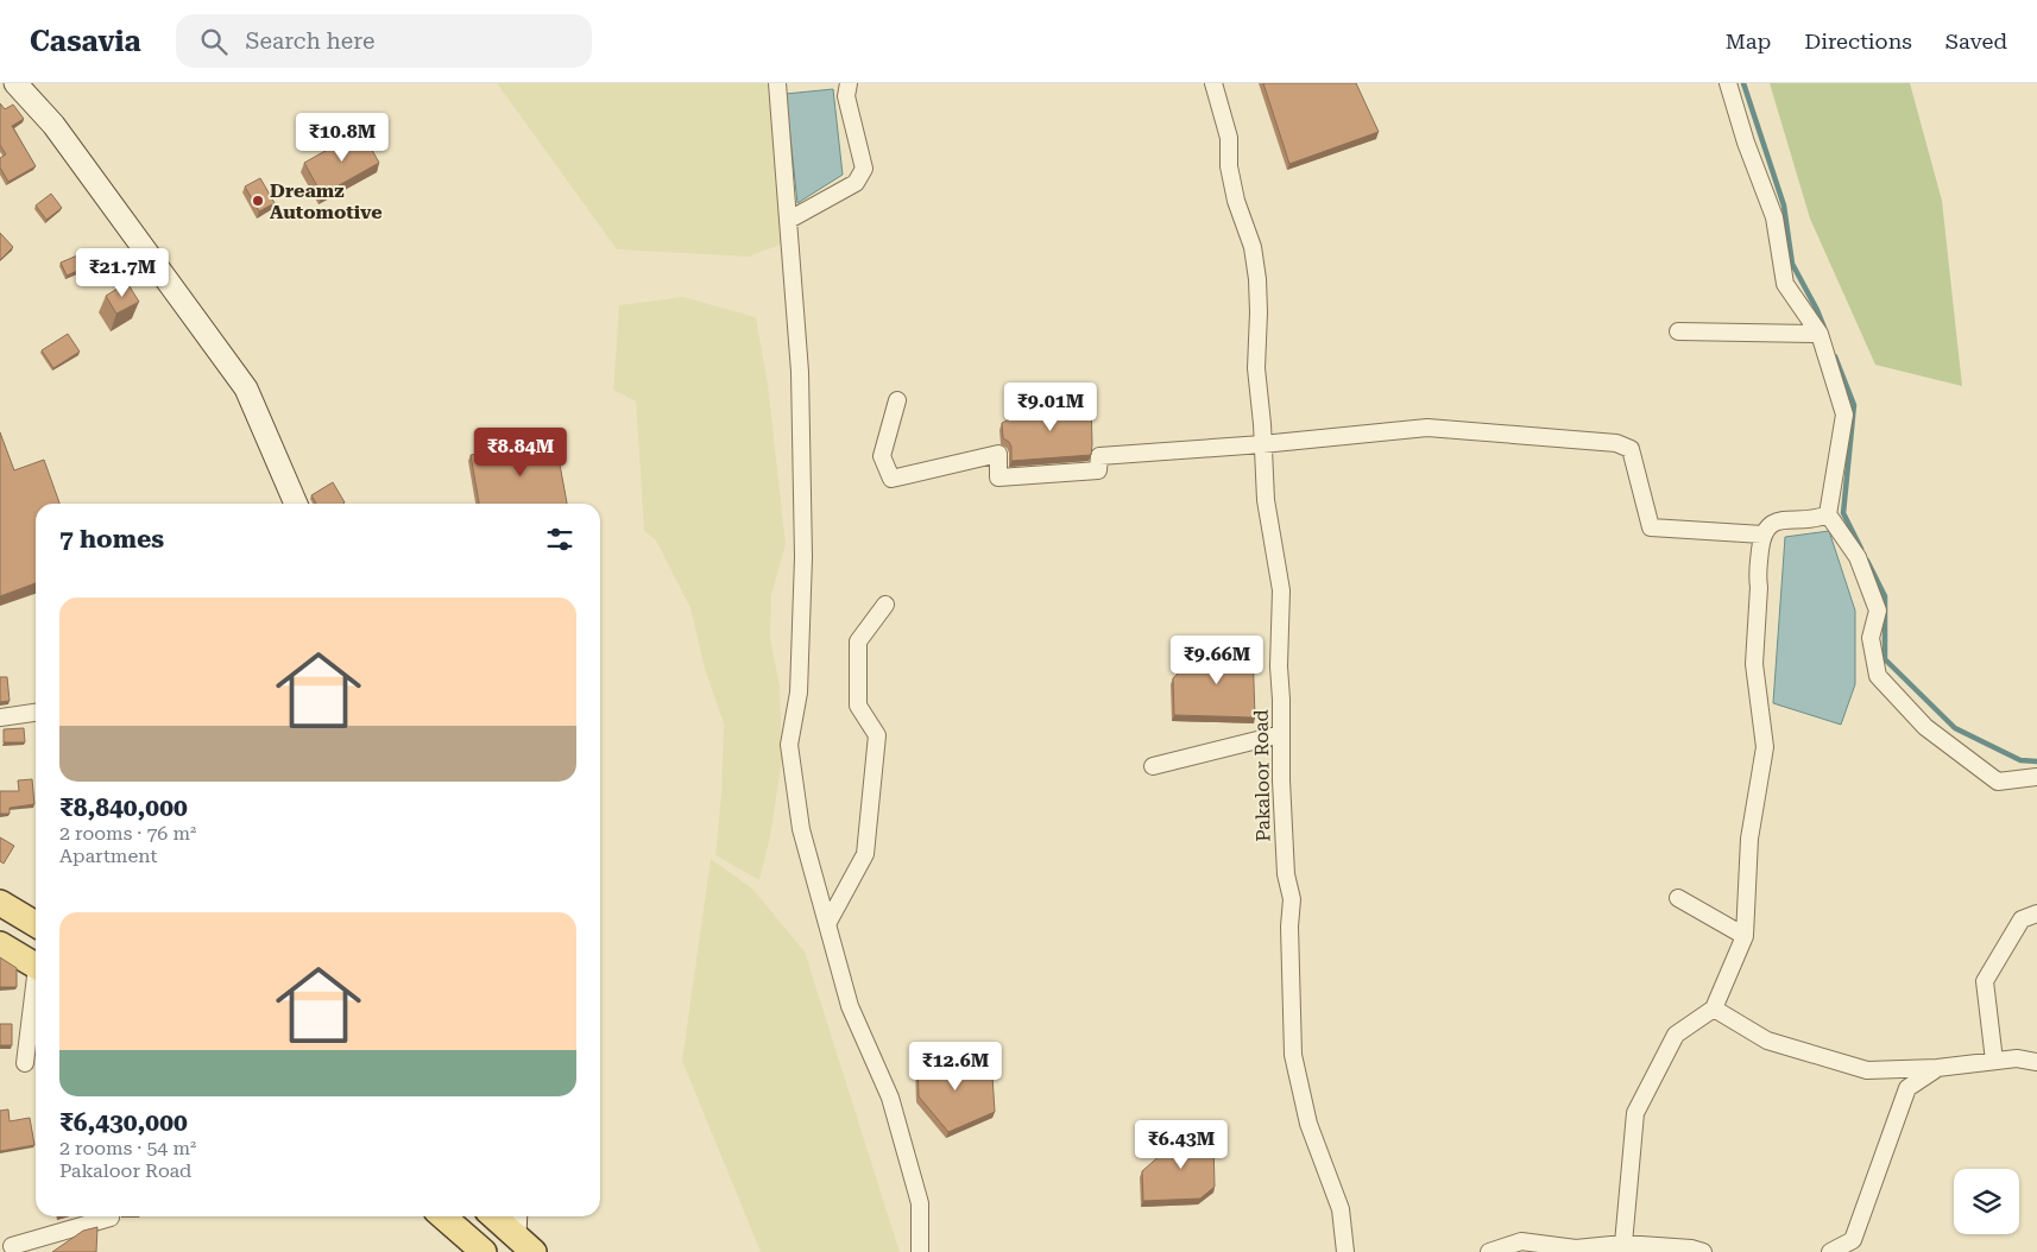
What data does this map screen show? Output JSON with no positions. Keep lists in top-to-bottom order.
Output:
{
  "streets": {
    "street": ["Pakaloor Road"]
  },
  "places": ["Dreamz Automotive"],
  "page": {
    "header": "Casavia",
    "search": "Search here",
    "nav": ["Map", "Directions", "Saved"],
    "price": [
      "₹10.8M",
      "₹21.7M",
      "₹9.01M",
      "₹8.84M",
      "₹9.66M",
      "₹12.6M",
      "₹6.43M"
    ],
    "heading": "7 homes",
    "list": [
      {
        "name": "₹8,840,000",
        "note": "2 rooms · 76 m² · Apartment"
      },
      {
        "name": "₹6,430,000",
        "note": "2 rooms · 54 m² · Pakaloor Road"
      }
    ]
  }
}
